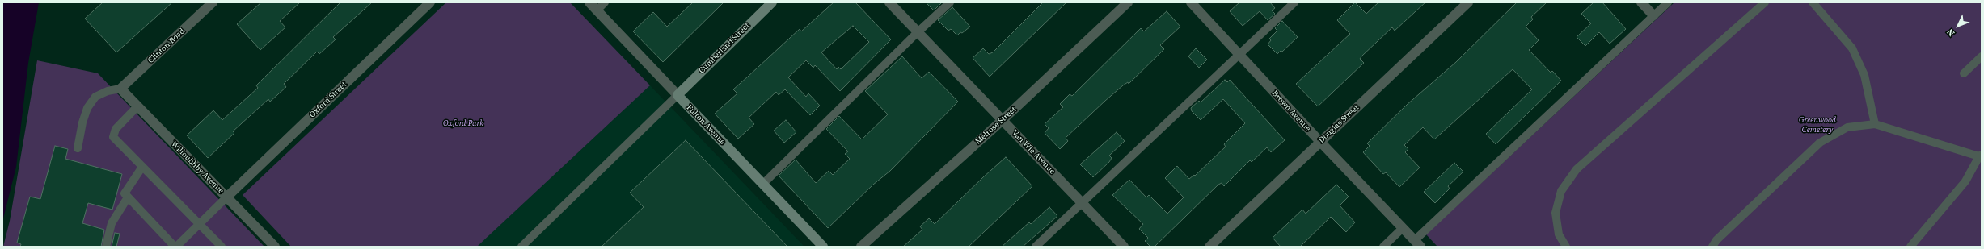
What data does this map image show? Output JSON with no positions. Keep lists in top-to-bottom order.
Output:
{
  "streets": {
    "street": [
      "Clinton Road",
      "Cumberland Street",
      "Oxford Street",
      "Brown Avenue",
      "Douglas Street",
      "Fulton Avenue",
      "Melrose Street",
      "Van Wie Avenue",
      "Willoubhby Avenue"
    ]
  },
  "crossings": [
    ["Clinton Road", "Willoubhby Avenue"],
    ["Cumberland Street", "Fulton Avenue"],
    ["Oxford Street", "Willoubhby Avenue"],
    ["Brown Avenue", "Douglas Street"],
    ["Melrose Street", "Van Wie Avenue"]
  ],
  "parks": ["Greenwood Cemetery", "Oxford Park"],
  "north": "bottom left"
}
